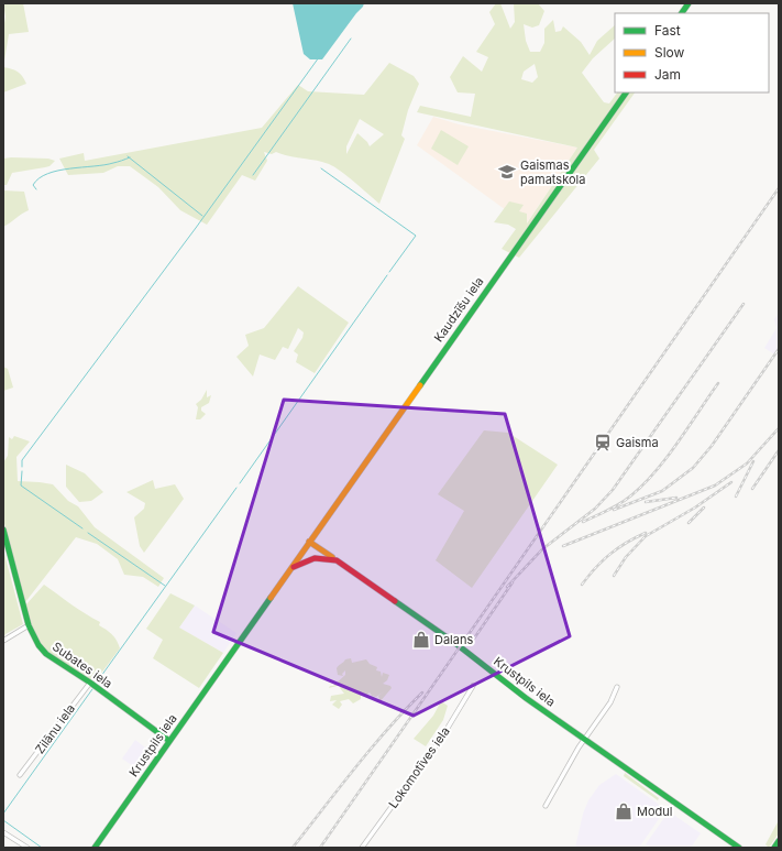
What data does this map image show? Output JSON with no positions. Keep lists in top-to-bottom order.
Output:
{
  "streets": {
    "main road": ["Kaudzīšu iela", "Subates iela", "Krustpils iela"],
    "street": ["Zilānu iela", "Lokomotīves iela"]
  },
  "crossings": [
    ["Kaudzīšu iela", "Krustpils iela"],
    ["Subates iela", "Krustpils iela"],
    ["Subates iela", "Zilānu iela"]
  ],
  "places": {
    "school or university": ["Gaismas pamatskola"],
    "station": ["Gaisma"],
    "shop": ["Dalans", "Modul"]
  },
  "legend": ["Fast", "Slow", "Jam"]
}
